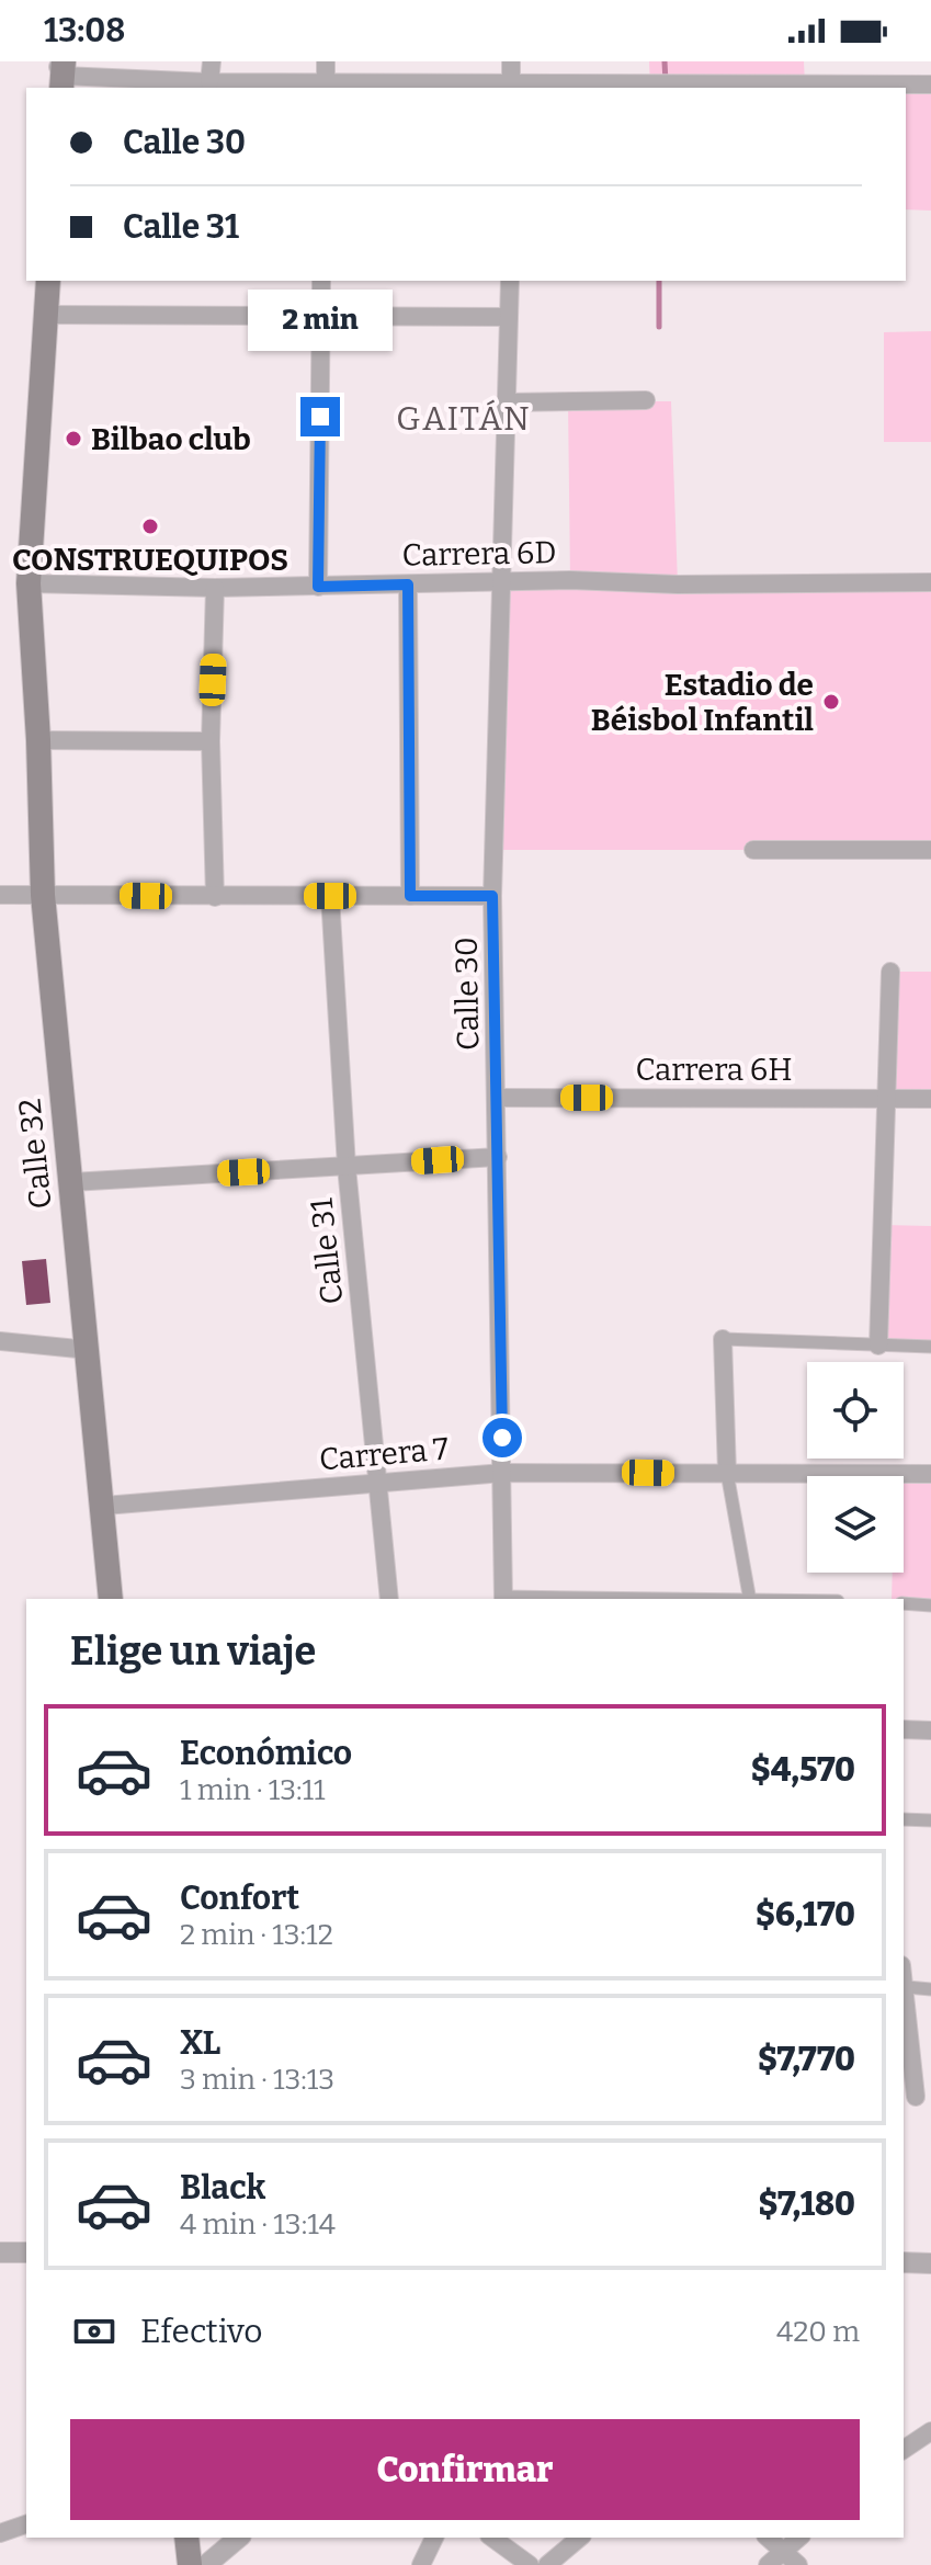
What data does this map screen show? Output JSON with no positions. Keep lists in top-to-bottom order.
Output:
{
  "streets": {
    "main road": ["Calle 32"],
    "street": [
      "Carrera 6D",
      "Calle 30",
      "Carrera 6H",
      "Calle 31",
      "Carrera 7"
    ]
  },
  "crossings": [
    ["Carrera 6D", "Calle 30"],
    ["Carrera 6D", "Calle 32"],
    ["Calle 30", "Carrera 6H"],
    ["Calle 30", "Carrera 7"],
    ["Calle 32", "Carrera 7"],
    ["Calle 31", "Carrera 7"]
  ],
  "districts": ["GAITÁN"],
  "places": ["Bilbao club", "CONSTRUEQUIPOS", "Estadio de Béisbol Infantil"],
  "page": {
    "status": "13:08",
    "banner": ["Calle 30", "Calle 31"],
    "bubble": "2 min",
    "heading": "Elige un viaje",
    "list": [
      {
        "name": "Económico",
        "note": "1 min · 13:11",
        "value": "$4,570"
      },
      {
        "name": "Confort",
        "note": "2 min · 13:12",
        "value": "$6,170"
      },
      {
        "name": "XL",
        "note": "3 min · 13:13",
        "value": "$7,770"
      },
      {
        "name": "Black",
        "note": "4 min · 13:14",
        "value": "$7,180"
      }
    ],
    "pay": ["Efectivo", "420 m"],
    "buttons": "Confirmar"
  }
}
